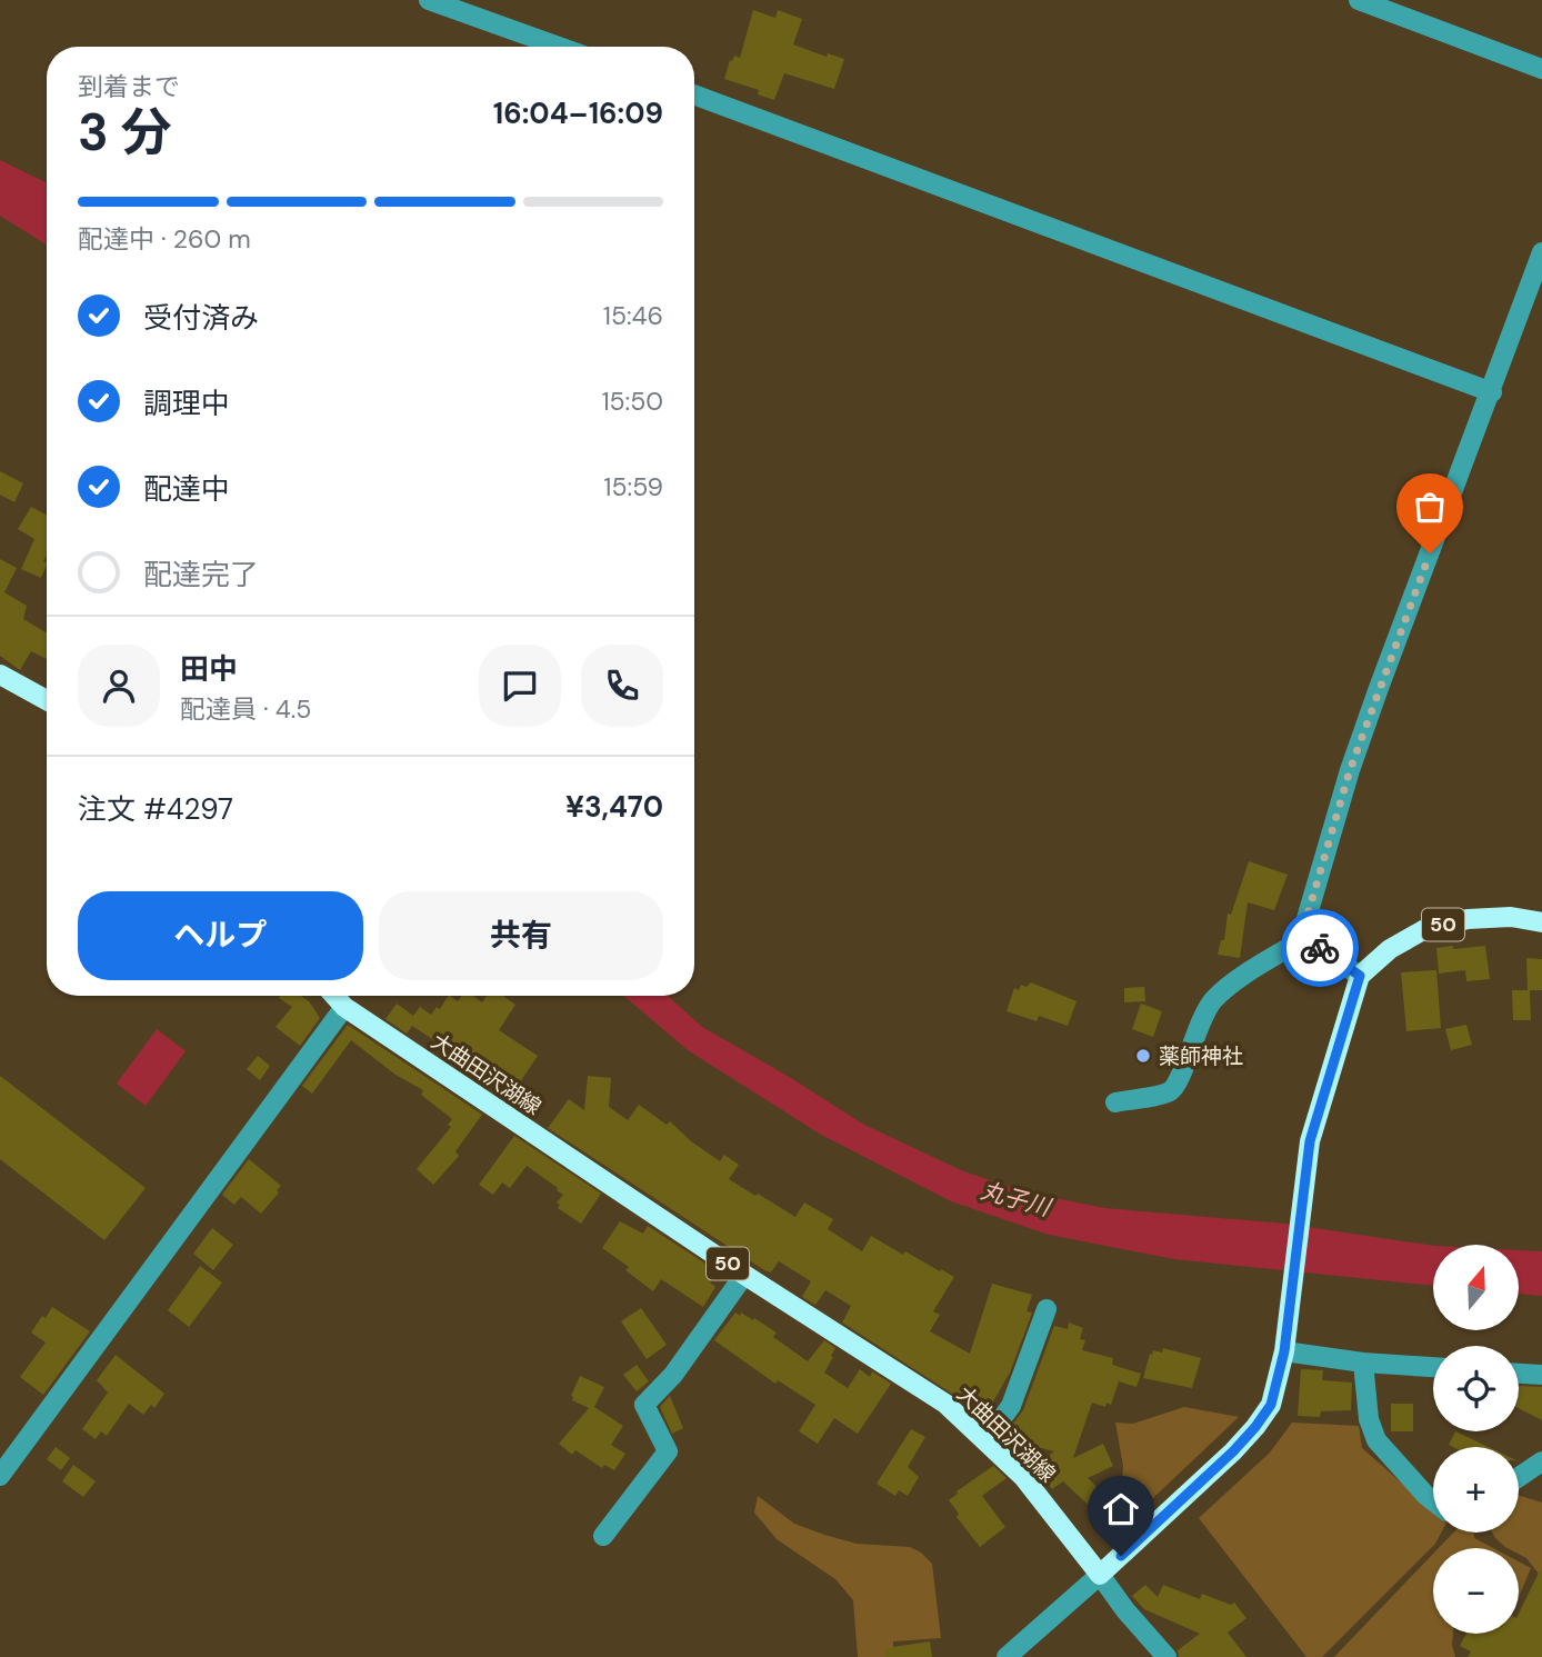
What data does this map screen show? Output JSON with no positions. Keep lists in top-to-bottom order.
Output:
{
  "streets": {
    "main road": ["50", "大曲田沢湖線"]
  },
  "water": ["丸子川"],
  "places": ["薬師神社"],
  "north": "top",
  "page": {
    "heading": ["3 分", "到着まで", "16:04–16:09"],
    "panel": [
      "田中",
      "配達員 · 4.5",
      "注文 #4297",
      "¥3,470"
    ],
    "bar": "配達中 · 260 m",
    "list": [
      ["受付済み", "15:46"],
      ["調理中", "15:50"],
      ["配達中", "15:59"],
      "配達完了"
    ],
    "buttons": ["ヘルプ", "共有"],
    "map_buttons": ["+", "−"]
  }
}
